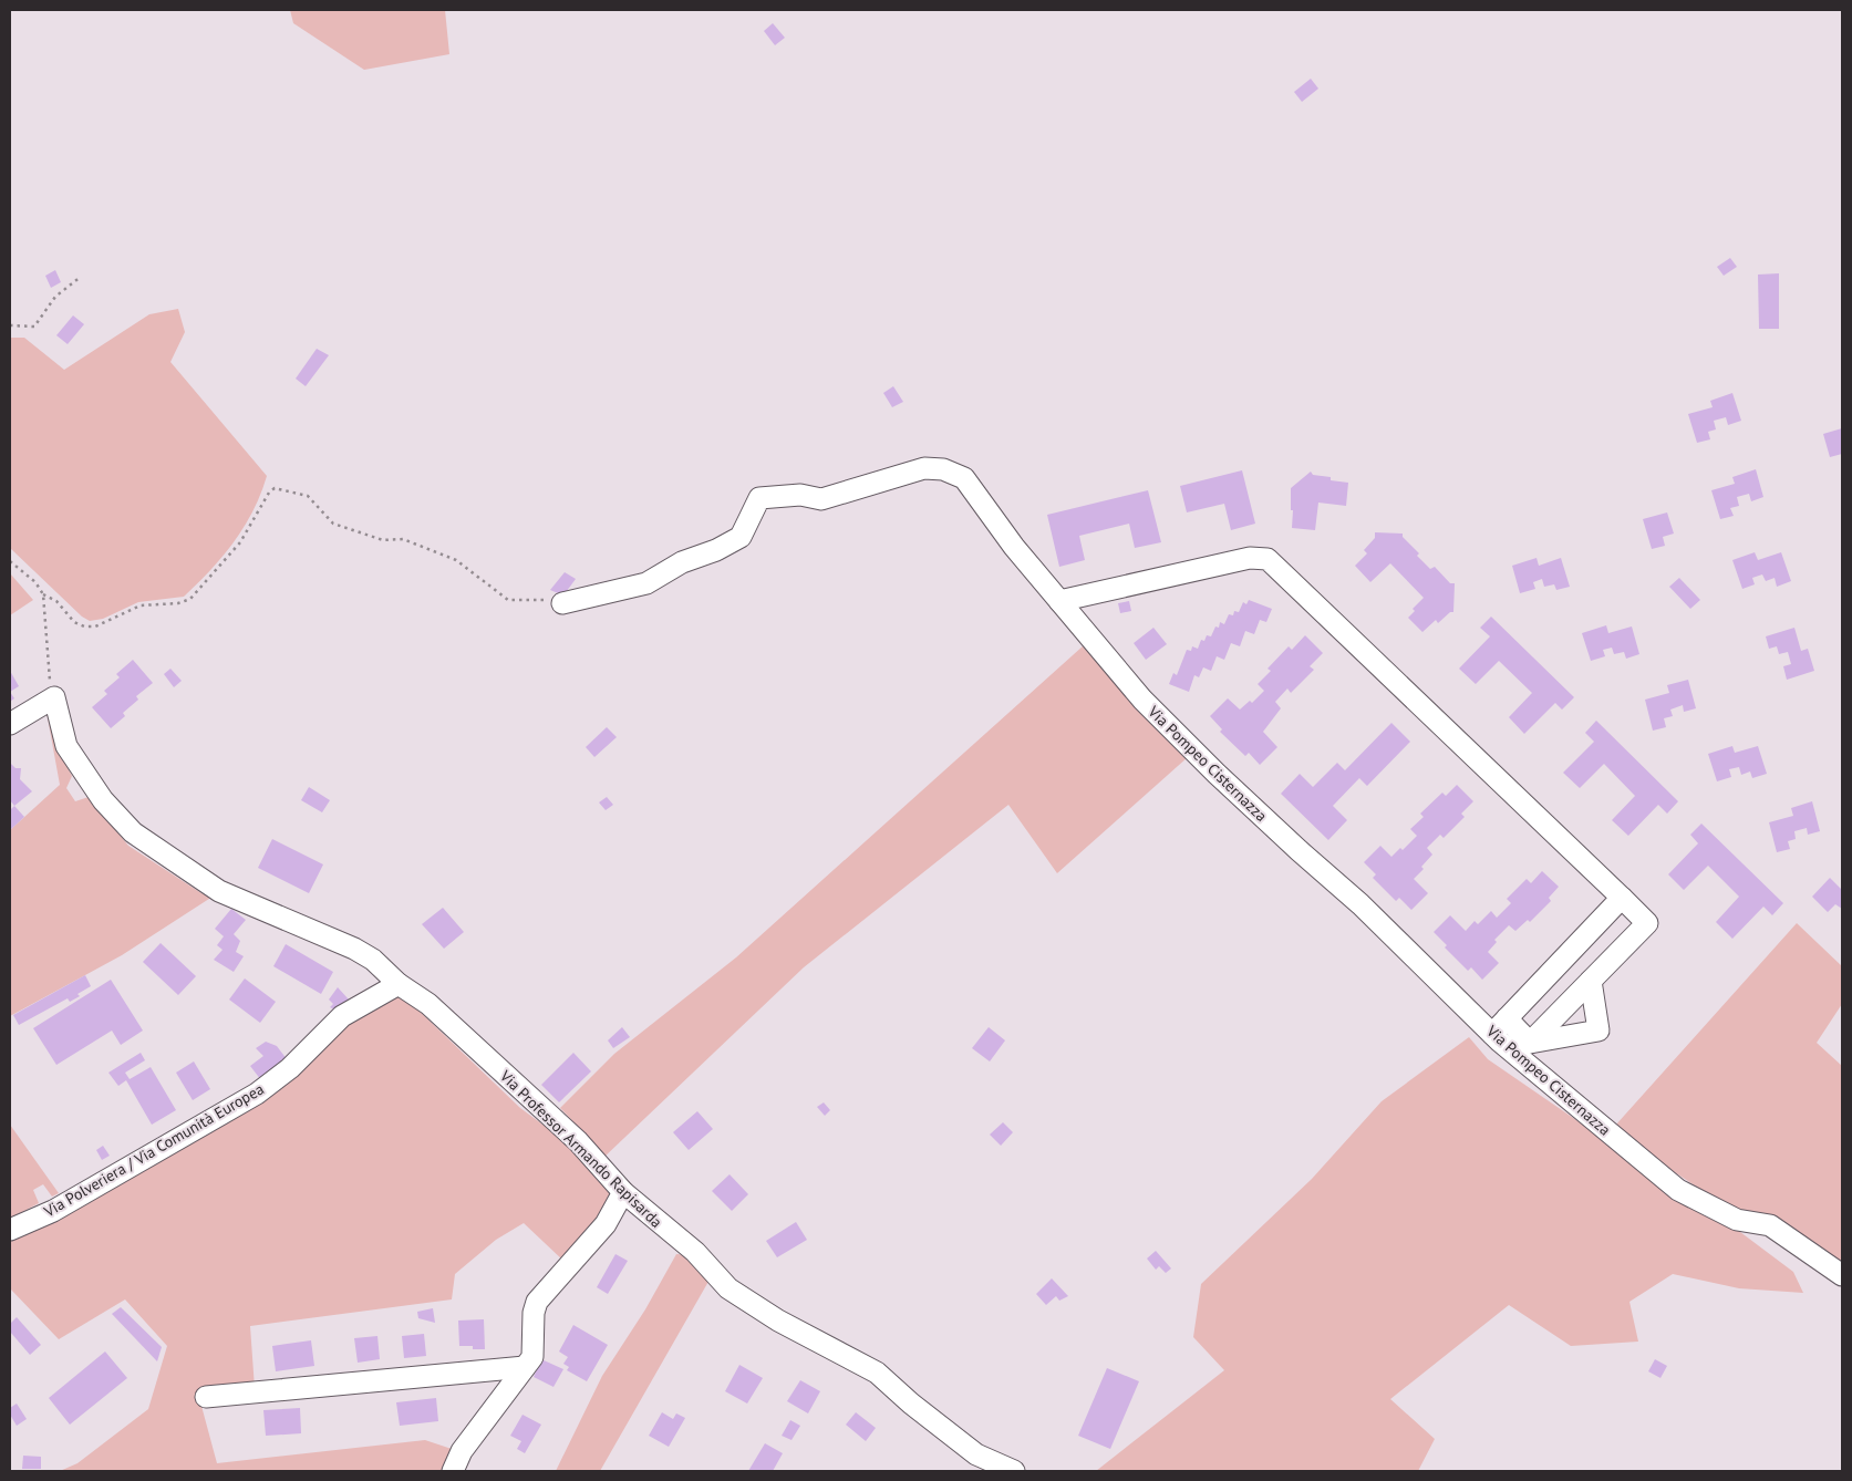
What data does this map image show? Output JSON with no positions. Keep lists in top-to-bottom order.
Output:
{
  "streets": {
    "street": ["Via Pompeo Cisternazza", "Via Professor Armando Rapisarda", "Via Polveriera / Via Comunità Europea"]
  },
  "crossings": [
    ["Via Professor Armando Rapisarda", "Via Polveriera / Via Comunità Europea"]
  ]
}
